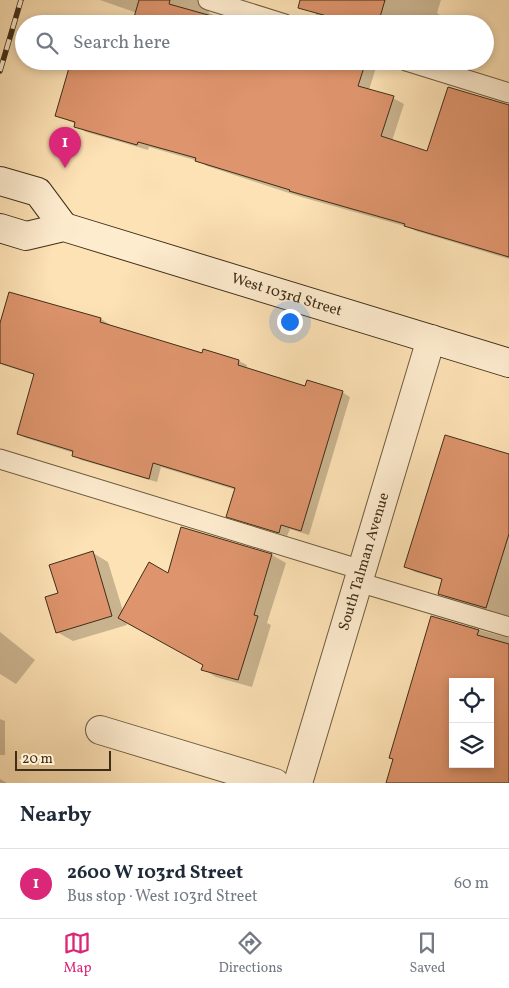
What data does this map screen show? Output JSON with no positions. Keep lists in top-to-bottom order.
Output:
{
  "streets": {
    "street": ["West 103rd Street", "South Talman Avenue"]
  },
  "crossings": [
    ["West 103rd Street", "South Talman Avenue"]
  ],
  "scale_bar": "20 m",
  "page": {
    "search": "Search here",
    "pins": "1",
    "scale": "20 m",
    "heading": "Nearby",
    "list": [
      {
        "mark": "1",
        "name": "2600 W 103rd Street",
        "note": "Bus stop · West 103rd Street",
        "value": "60 m"
      }
    ],
    "nav": ["Map", "Directions", "Saved"]
  }
}
